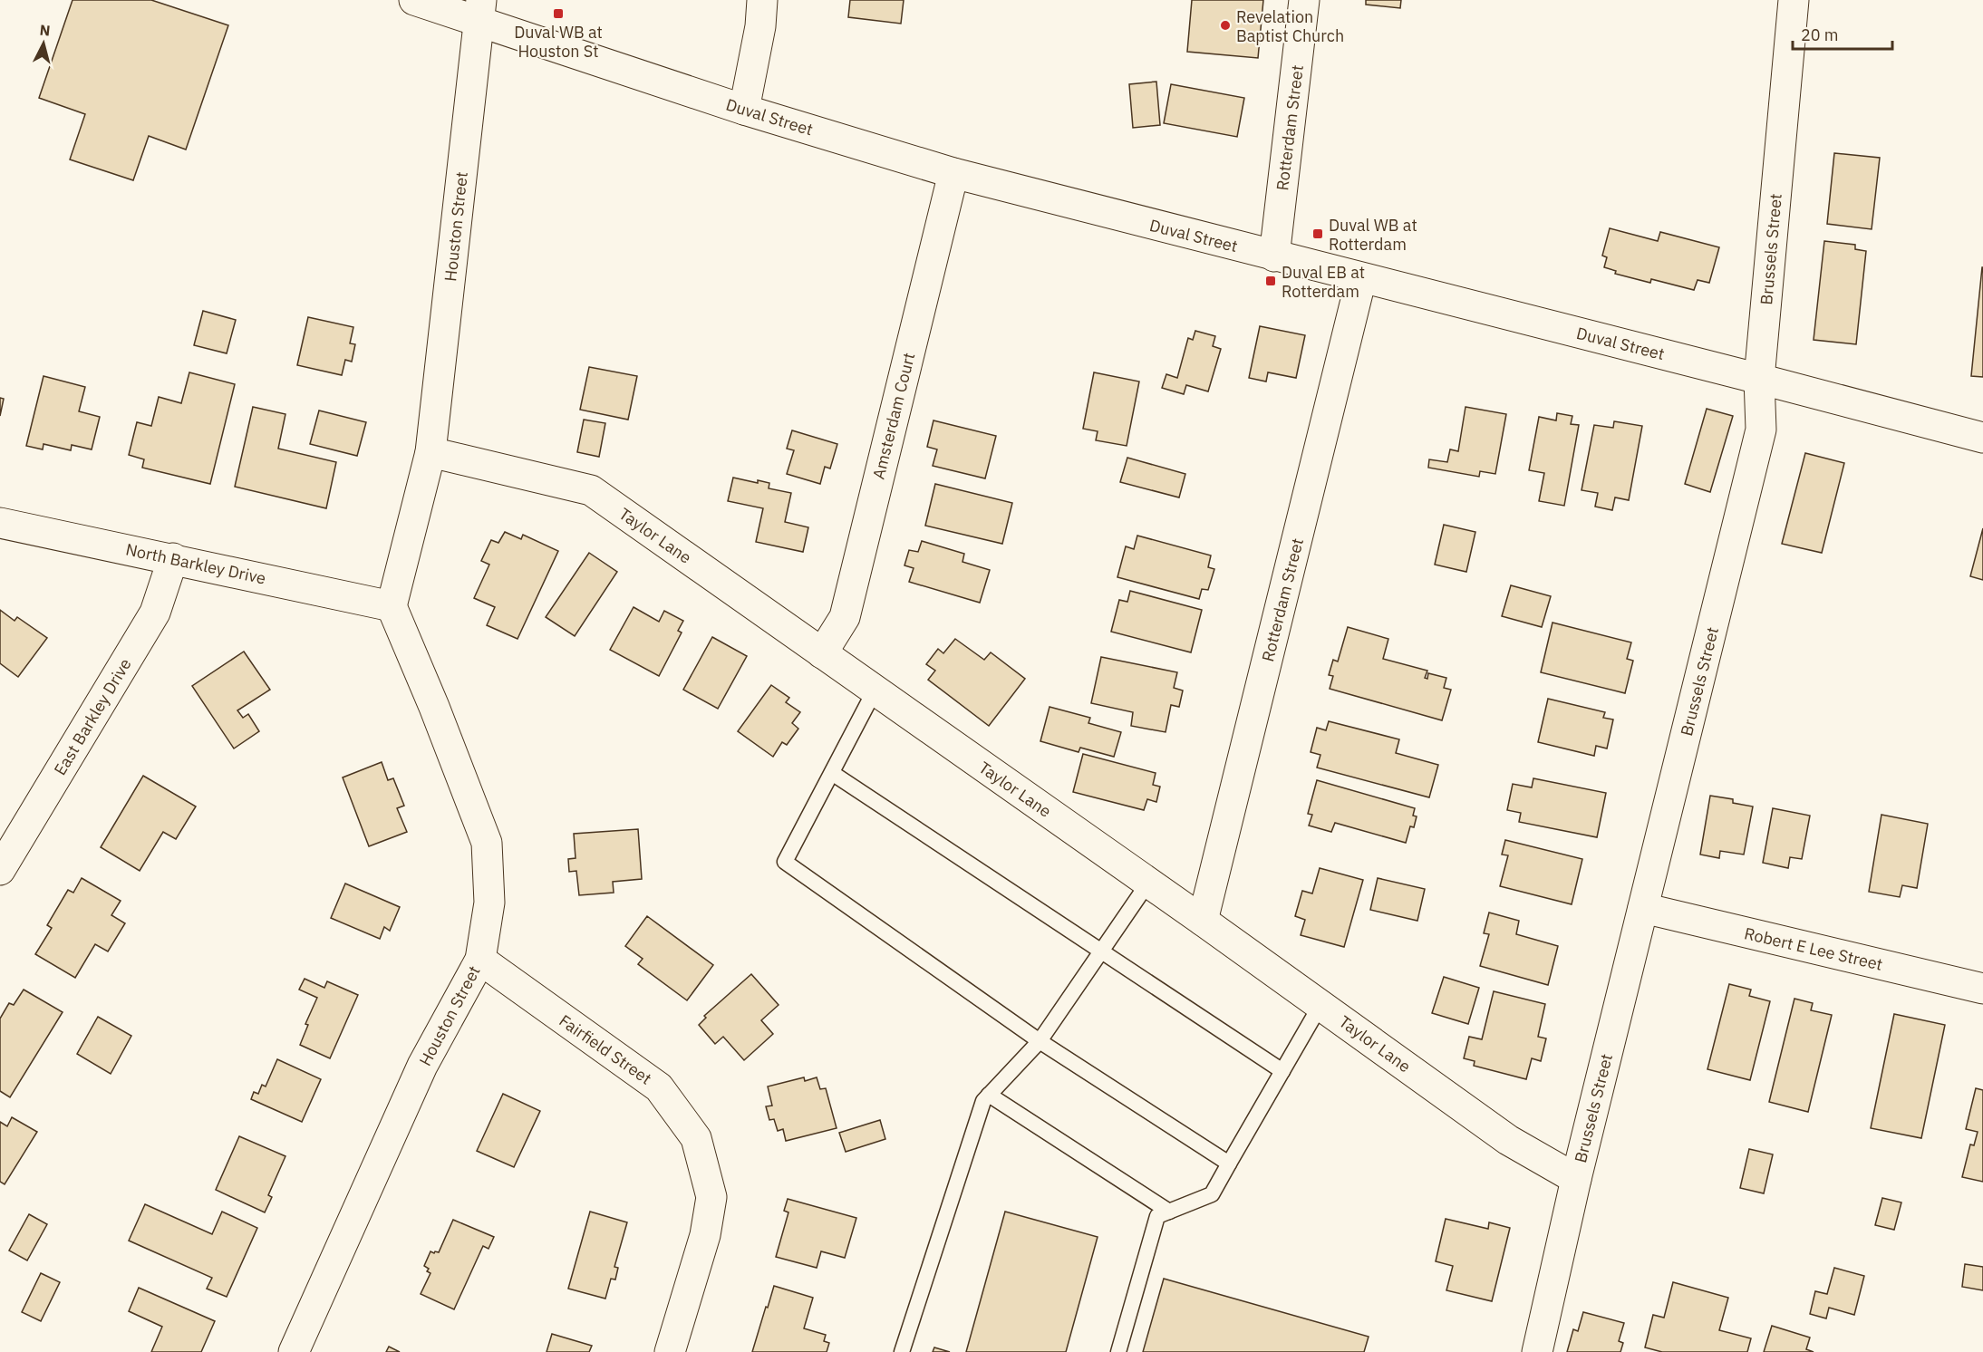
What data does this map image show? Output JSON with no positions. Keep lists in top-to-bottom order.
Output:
{
  "streets": {
    "street": [
      "Duval Street",
      "Rotterdam Street",
      "Houston Street",
      "Brussels Street",
      "Amsterdam Court",
      "Taylor Lane",
      "North Barkley Drive",
      "East Barkley Drive",
      "Robert E Lee Street",
      "Fairfield Street"
    ]
  },
  "crossings": [
    ["Duval Street", "Rotterdam Street"],
    ["Duval Street", "Houston Street"],
    ["Duval Street", "Brussels Street"],
    ["Duval Street", "Amsterdam Court"],
    ["Rotterdam Street", "Taylor Lane"],
    ["Houston Street", "Taylor Lane"],
    ["Houston Street", "North Barkley Drive"],
    ["Houston Street", "Fairfield Street"],
    ["Brussels Street", "Taylor Lane"],
    ["Brussels Street", "Robert E Lee Street"],
    ["Amsterdam Court", "Taylor Lane"],
    ["North Barkley Drive", "East Barkley Drive"]
  ],
  "places": {
    "transit": ["Duval WB at Houston St", "Duval WB at Rotterdam", "Duval EB at Rotterdam"],
    "other": ["Revelation Baptist Church"]
  },
  "scale_bar": "20 m",
  "north": "top"
}
